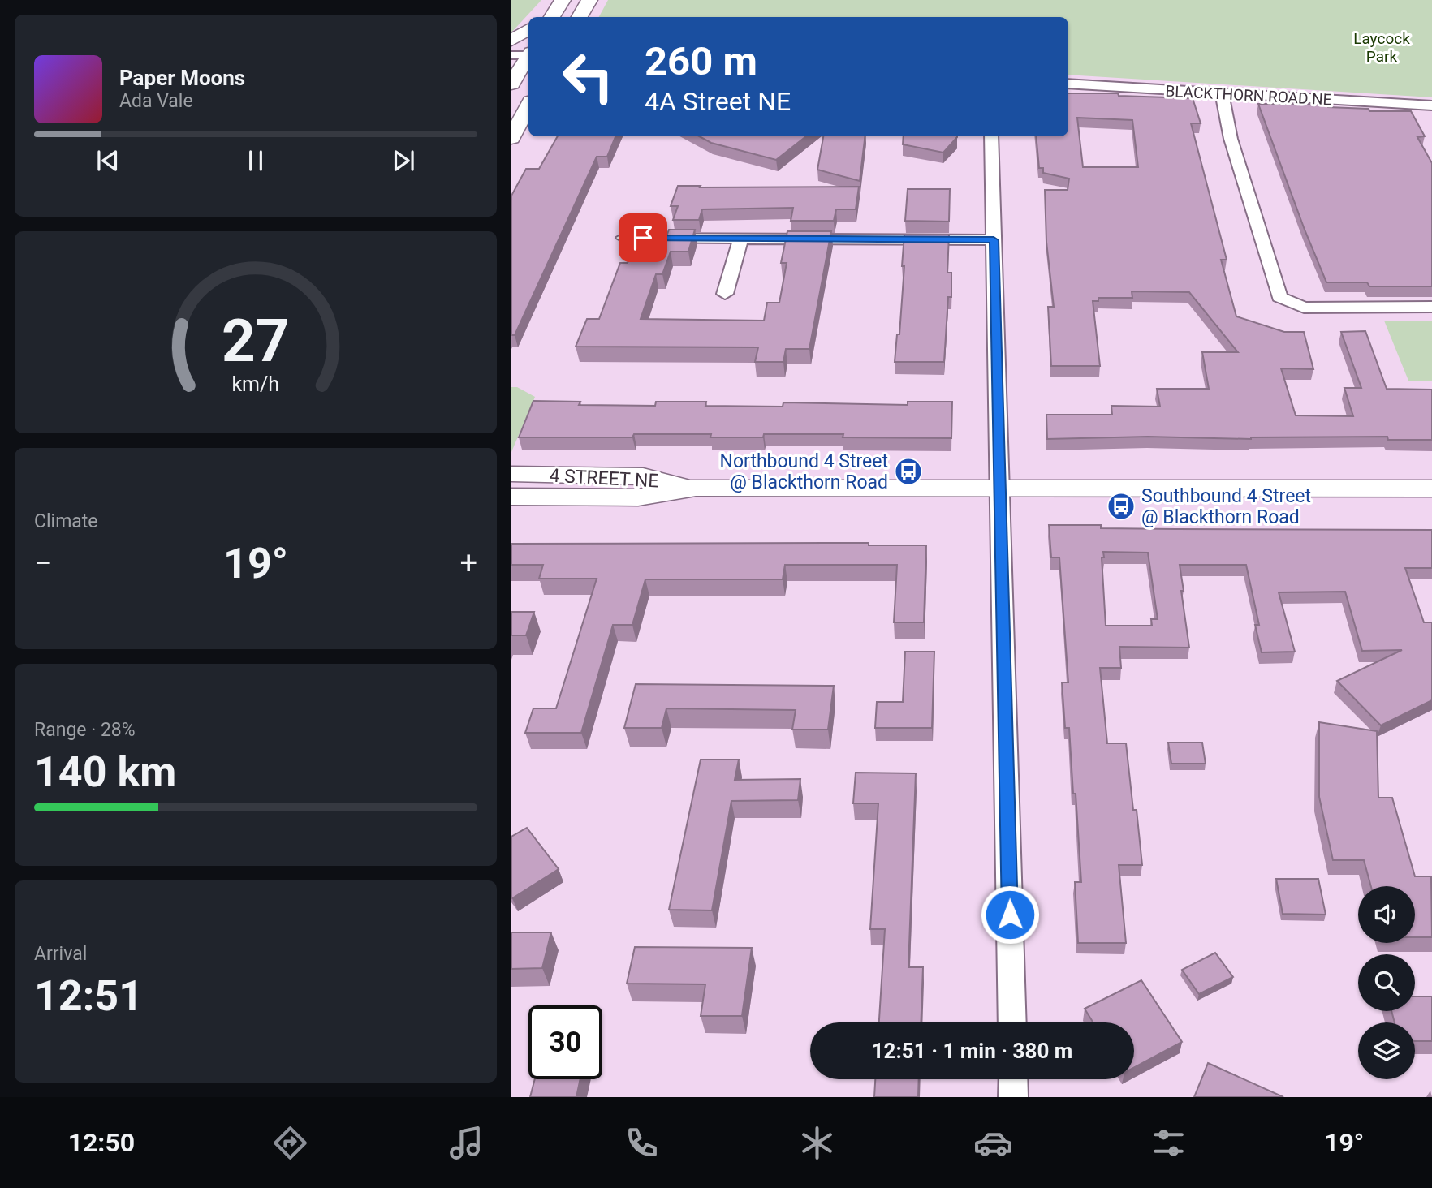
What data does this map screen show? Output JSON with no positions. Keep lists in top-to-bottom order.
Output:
{
  "streets": {
    "street": ["BLACKTHORN ROAD NE", "4 STREET NE"]
  },
  "parks": ["Laycock Park"],
  "places": {
    "bus stop": ["Northbound 4 Street @ Blackthorn Road", "Southbound 4 Street @ Blackthorn Road"]
  },
  "page": {
    "turn": ["260 m", "4A Street NE"],
    "song": ["Paper Moons", "Ada Vale"],
    "tile": [
      "Climate",
      ["Range · 28%", "140 km"],
      ["Arrival", "12:51"]
    ],
    "heat": ["−", "19°", "+"],
    "limit": "30",
    "trip": "12:51 · 1 min · 380 m",
    "tabs": ["12:50", "19°"],
    "gauge": ["27", "km/h"]
  }
}
